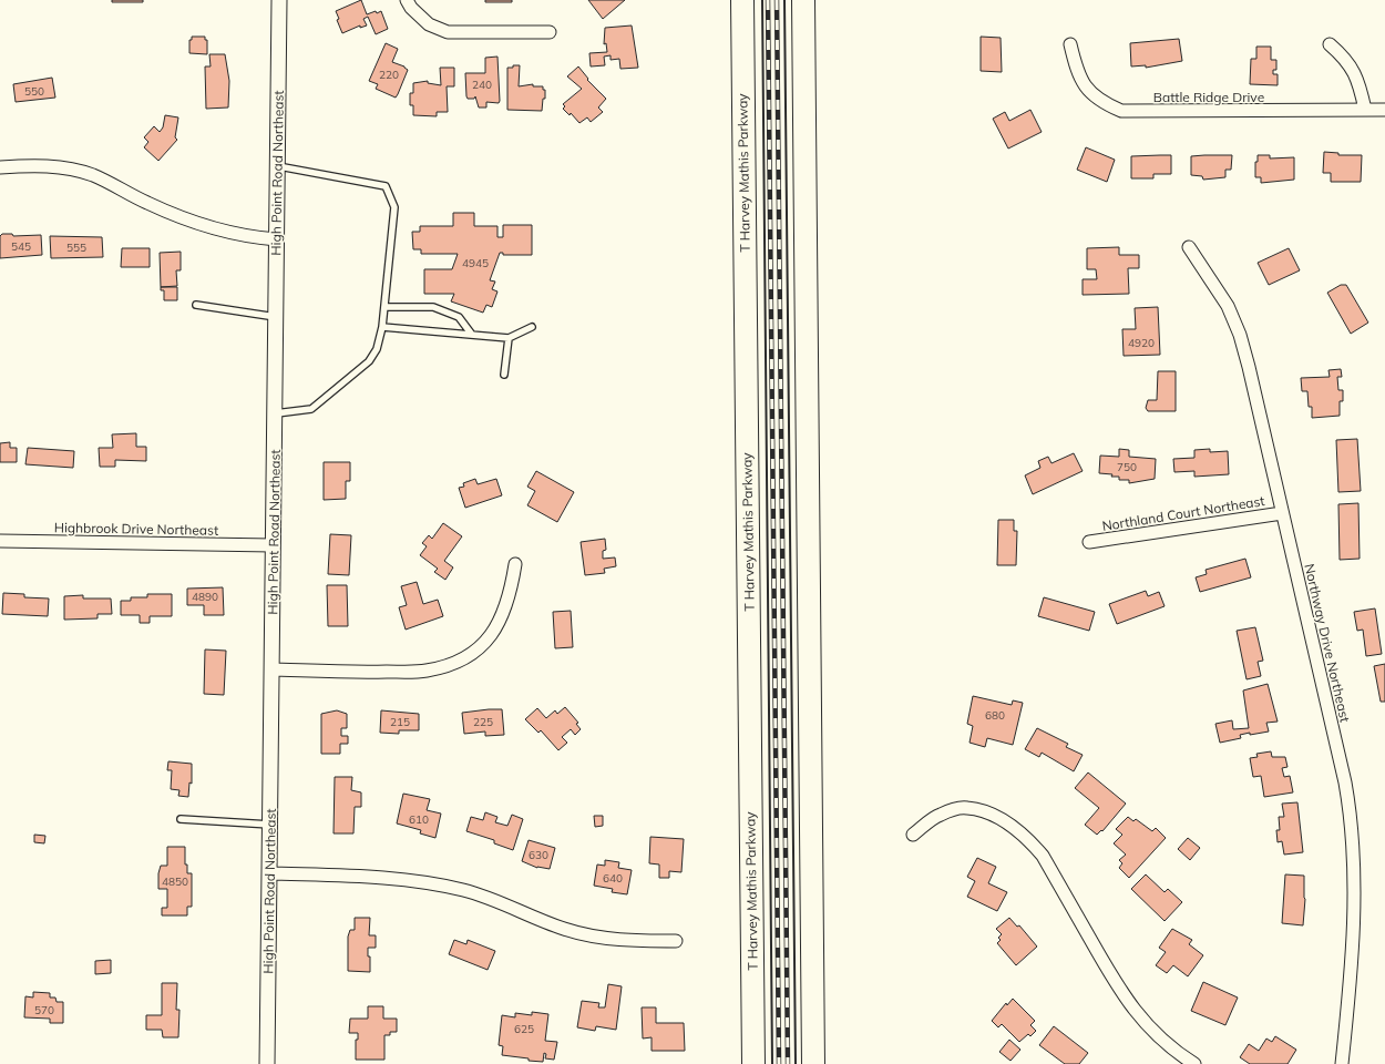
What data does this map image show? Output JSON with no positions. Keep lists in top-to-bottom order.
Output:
{
  "streets": {
    "highway": ["T Harvey Mathis Parkway"],
    "street": [
      "Battle Ridge Drive",
      "High Point Road Northeast",
      "Northland Court Northeast",
      "Highbrook Drive Northeast",
      "Northway Drive Northeast"
    ]
  },
  "crossings": [
    ["High Point Road Northeast", "Highbrook Drive Northeast"],
    ["Northland Court Northeast", "Northway Drive Northeast"]
  ],
  "house_numbers": [
    "220",
    "240",
    "550",
    "545",
    "555",
    "4945",
    "4920",
    "750",
    "4890",
    "680",
    "215",
    "225",
    "610",
    "630",
    "640",
    "4850",
    "570",
    "625"
  ]
}
